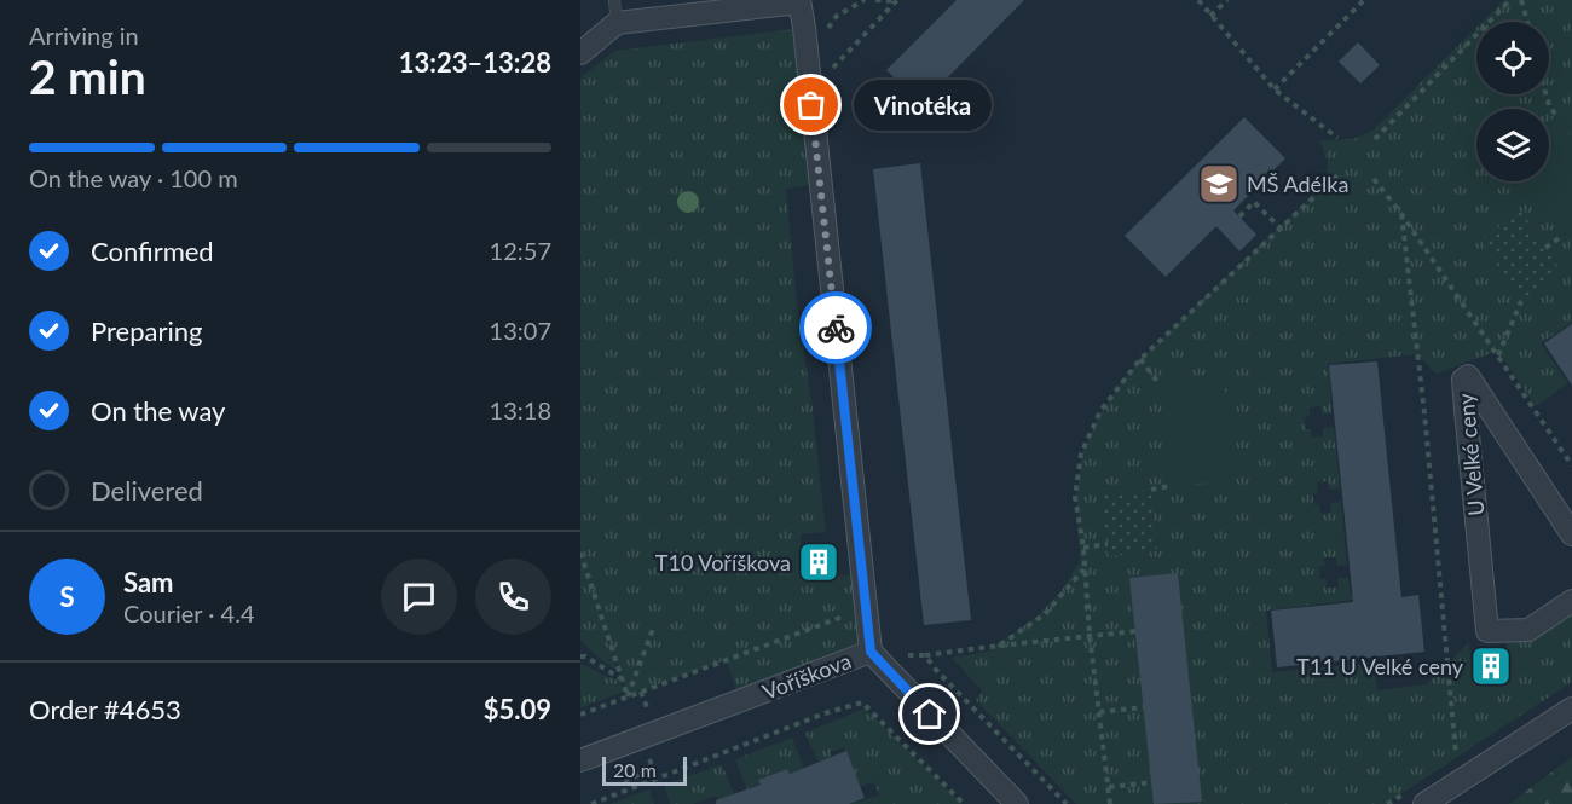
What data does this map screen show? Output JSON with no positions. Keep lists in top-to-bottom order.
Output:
{
  "streets": {
    "street": ["U Velké ceny", "Voříškova"]
  },
  "places": {
    "other": ["Vinotéka"],
    "school or university": ["MŠ Adélka"],
    "building": ["T10 Voříškova", "T11 U Velké ceny"]
  },
  "scale_bar": "20 m",
  "page": {
    "heading": ["2 min", "Arriving in", "13:23–13:28"],
    "panel": [
      "Sam",
      "Courier · 4.4",
      "Order #4653",
      "$5.09"
    ],
    "bubble": "Vinotéka",
    "bar": "On the way · 100 m",
    "list": [
      ["Confirmed", "12:57"],
      ["Preparing", "13:07"],
      ["On the way", "13:18"],
      "Delivered"
    ],
    "round": "S",
    "scale": "20 m"
  }
}
